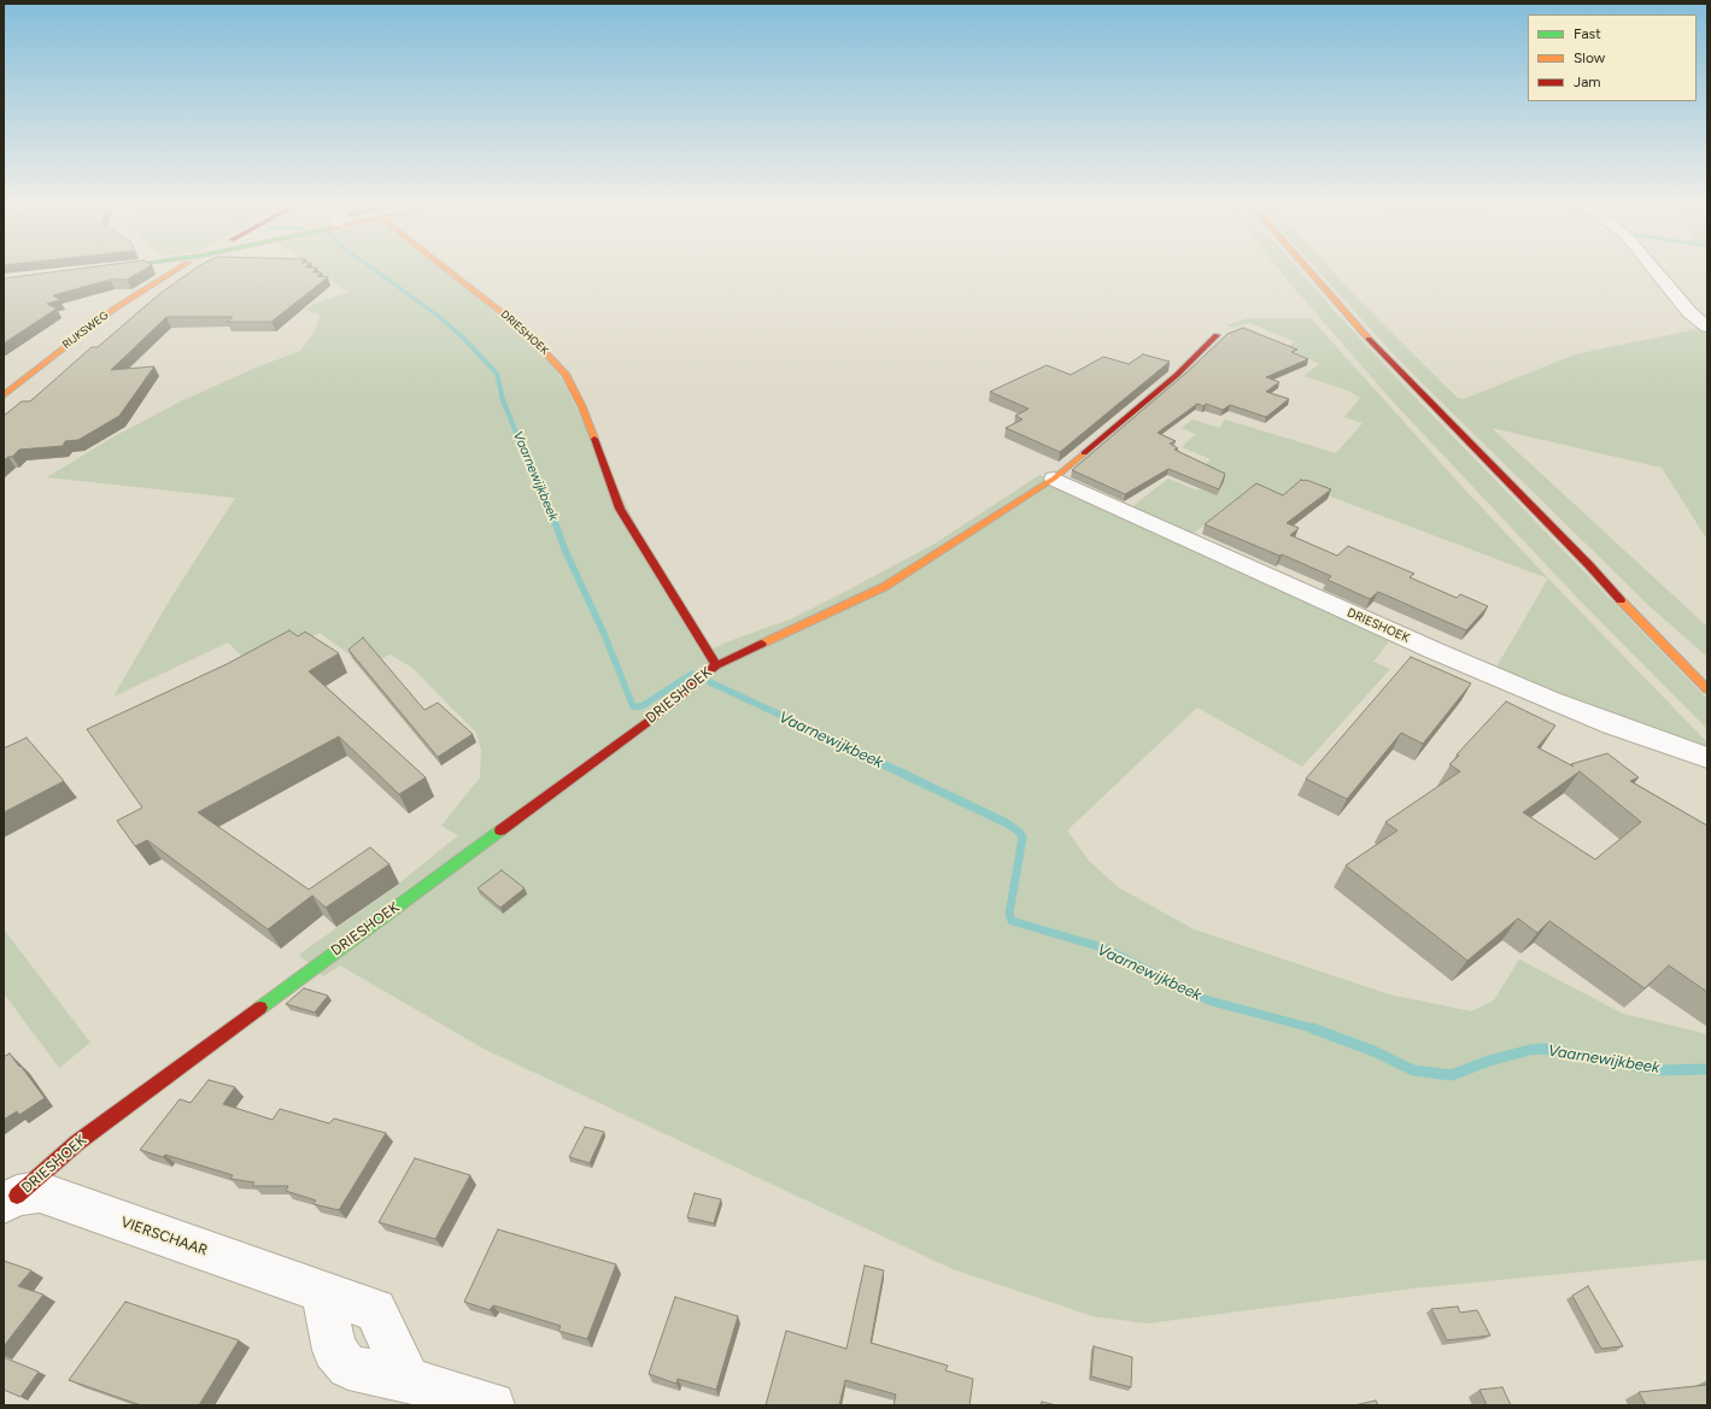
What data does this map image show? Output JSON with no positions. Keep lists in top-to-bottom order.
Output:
{
  "streets": {
    "street": ["RIJKSWEG", "DRIESHOEK", "VIERSCHAAR"]
  },
  "crossings": [
    ["DRIESHOEK", "VIERSCHAAR"]
  ],
  "water": ["Vaarnewijkbeek"],
  "legend": ["Fast", "Slow", "Jam"]
}
